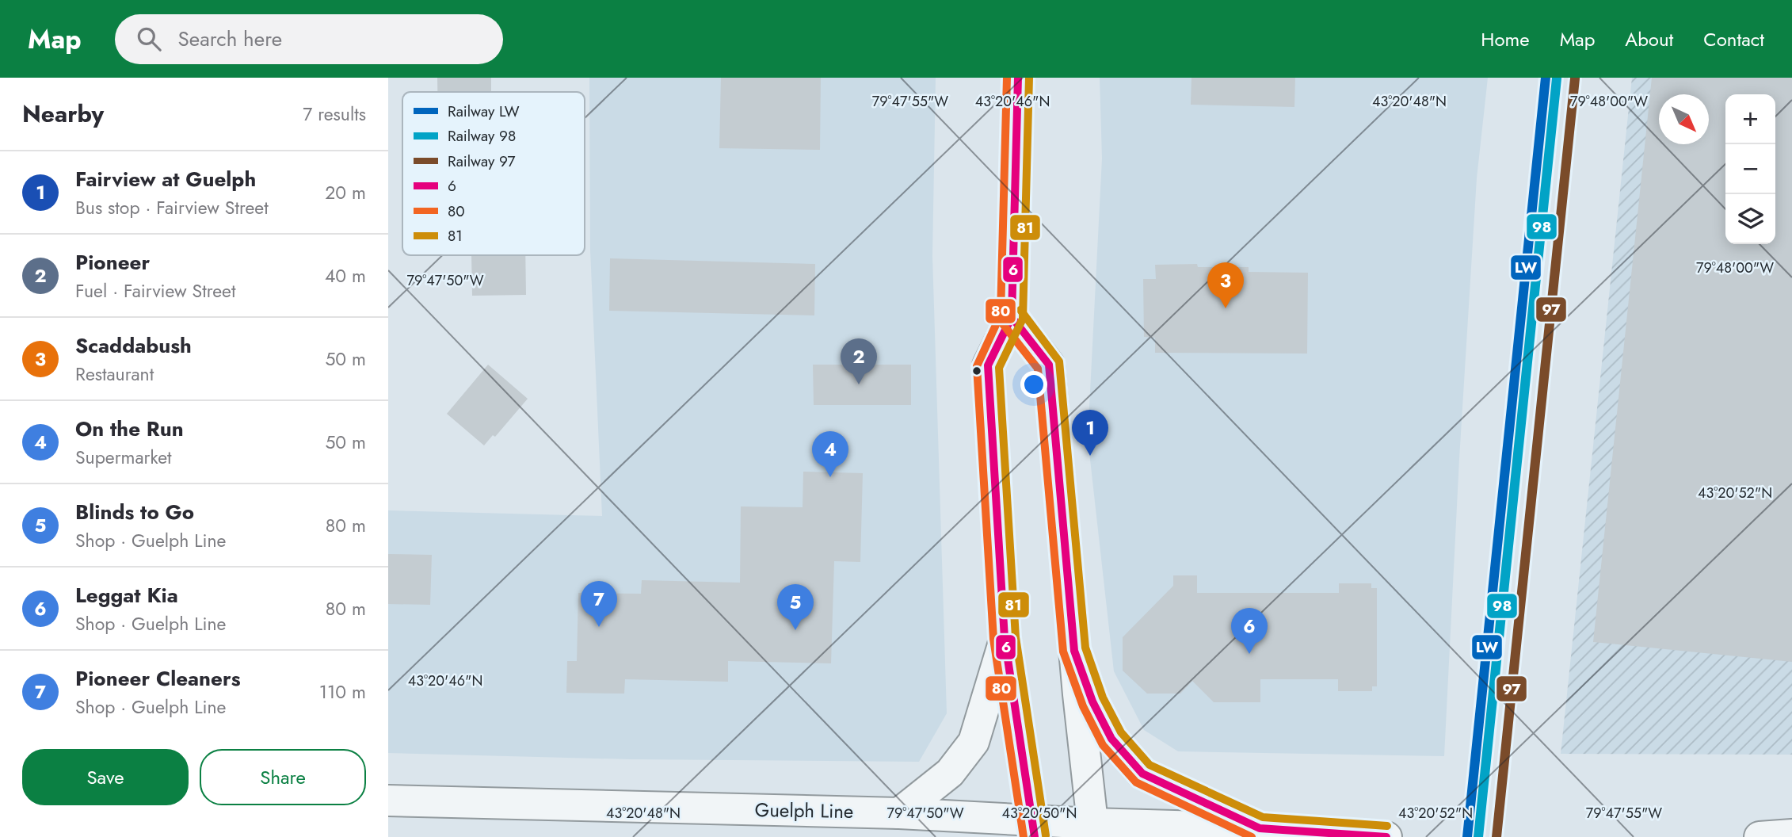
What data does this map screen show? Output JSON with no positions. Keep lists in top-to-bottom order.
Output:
{
  "streets": {
    "main road": ["Guelph Line"]
  },
  "lines": [
    "rail line LW",
    "transit line 6",
    "transit line 80",
    "transit line 81",
    "rail line 98",
    "rail line 97"
  ],
  "legend": [
    "Railway LW",
    "Railway 98",
    "Railway 97",
    "6",
    "80",
    "81"
  ],
  "north": "bottom right",
  "page": {
    "header": "Map",
    "search": "Search here",
    "nav": [
      "Home",
      "Map",
      "About",
      "Contact"
    ],
    "heading": ["Nearby", "7 results"],
    "map_buttons": ["+", "−"],
    "list": [
      {
        "mark": "1",
        "name": "Fairview at Guelph",
        "note": "Bus stop · Fairview Street",
        "value": "20 m"
      },
      {
        "mark": "2",
        "name": "Pioneer",
        "note": "Fuel · Fairview Street",
        "value": "40 m"
      },
      {
        "mark": "3",
        "name": "Scaddabush",
        "note": "Restaurant",
        "value": "50 m"
      },
      {
        "mark": "4",
        "name": "On the Run",
        "note": "Supermarket",
        "value": "50 m"
      },
      {
        "mark": "5",
        "name": "Blinds to Go",
        "note": "Shop · Guelph Line",
        "value": "80 m"
      },
      {
        "mark": "6",
        "name": "Leggat Kia",
        "note": "Shop · Guelph Line",
        "value": "80 m"
      },
      {
        "mark": "7",
        "name": "Pioneer Cleaners",
        "note": "Shop · Guelph Line",
        "value": "110 m"
      }
    ],
    "pins": [
      "3",
      "2",
      "1",
      "4",
      "7",
      "5",
      "6"
    ],
    "buttons": ["Save", "Share"]
  },
  "coordinates": [
    "43°20'46\"N",
    "43°20'48\"N",
    "79°47'55\"W",
    "79°48'00\"W",
    "79°47'50\"W",
    "43°20'52\"N",
    "43°20'50\"N"
  ]
}
